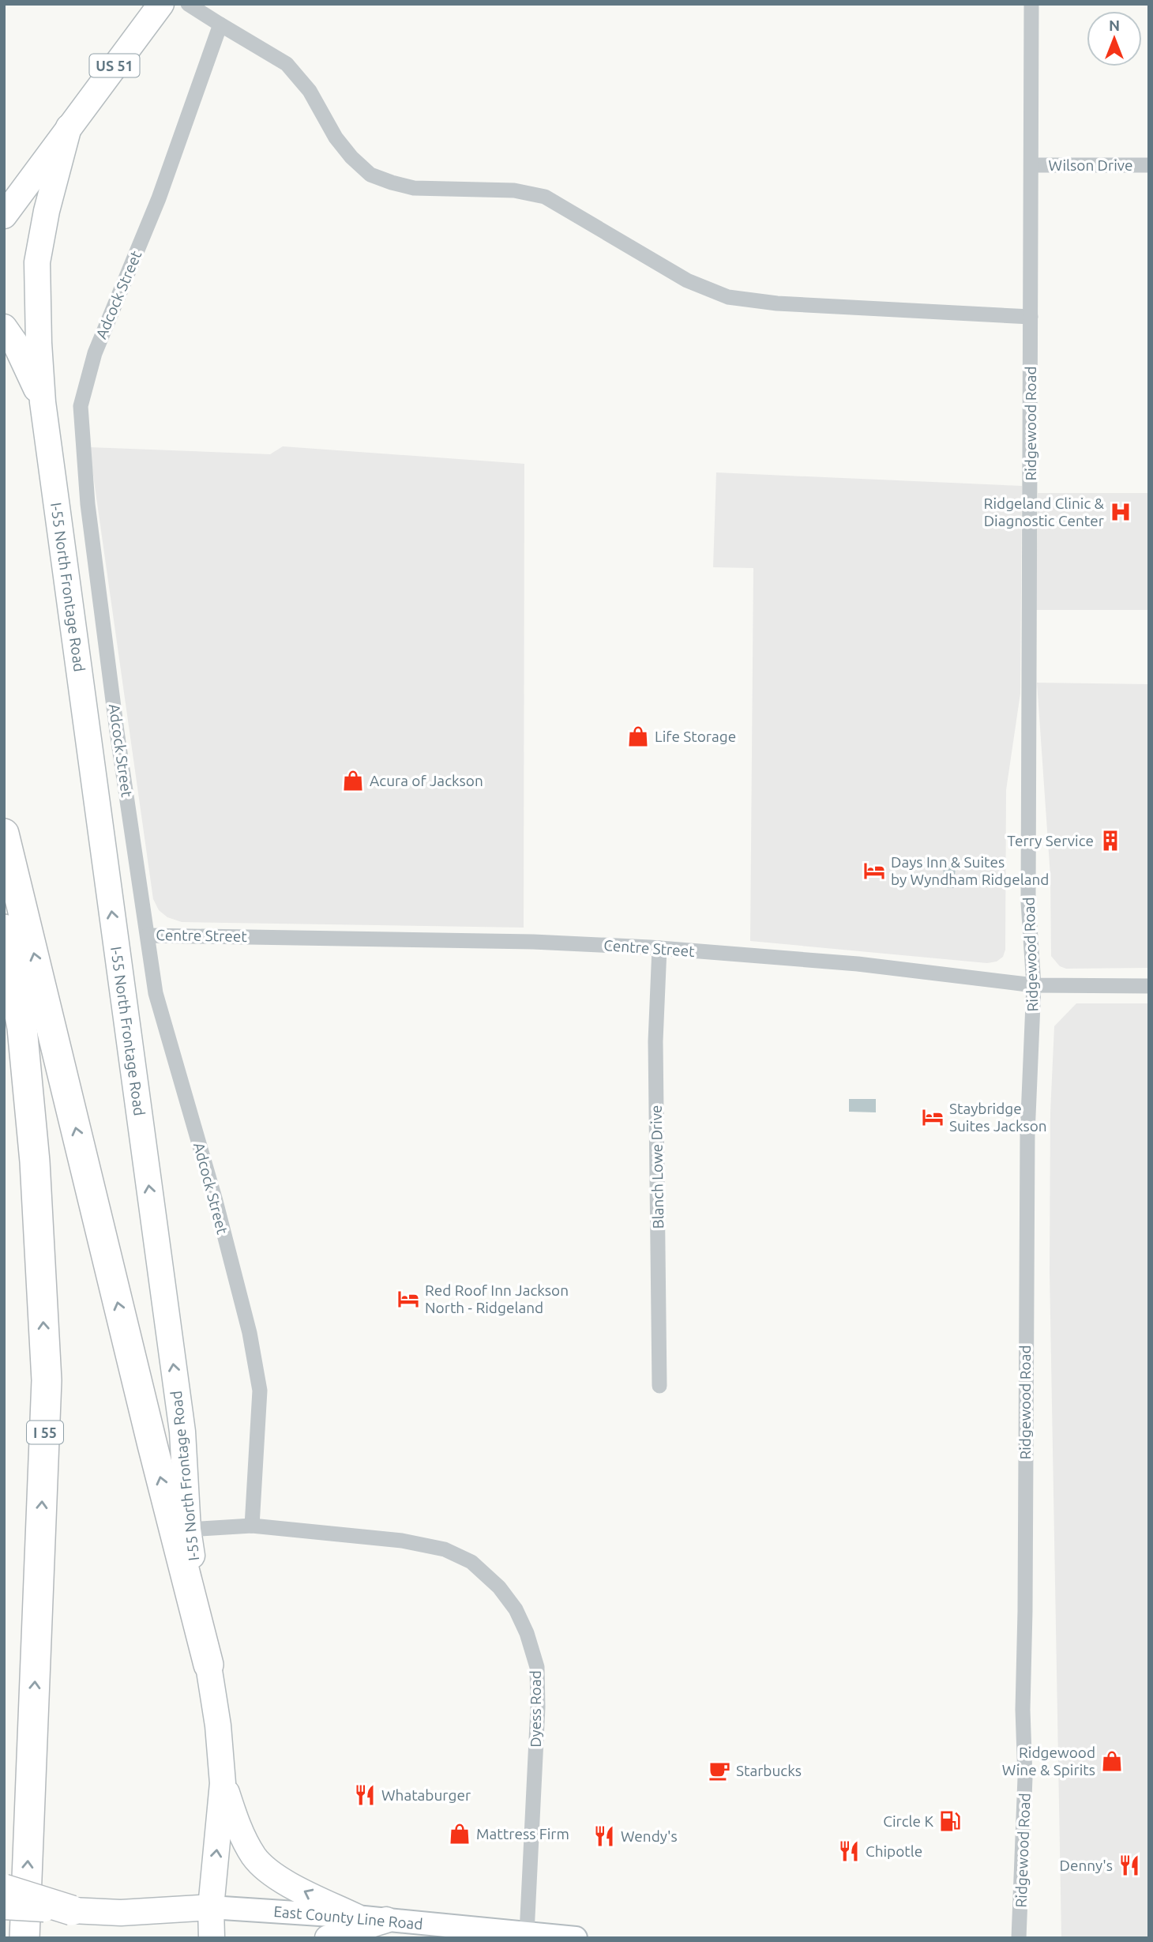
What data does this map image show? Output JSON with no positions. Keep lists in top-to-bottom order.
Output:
{
  "streets": {
    "highway": ["I 55"],
    "main road": ["US 51", "I-55 North Frontage Road", "East County Line Road"],
    "street": [
      "Wilson Drive",
      "Adcock Street",
      "Ridgewood Road",
      "Centre Street",
      "Blanch Lowe Drive",
      "Dyess Road"
    ]
  },
  "crossings": [
    ["US 51", "I-55 North Frontage Road"],
    ["Wilson Drive", "Ridgewood Road"],
    ["Adcock Street", "Centre Street"],
    ["Adcock Street", "Dyess Road"],
    ["Ridgewood Road", "Centre Street"],
    ["I-55 North Frontage Road", "Dyess Road"],
    ["I-55 North Frontage Road", "East County Line Road"],
    ["Centre Street", "Blanch Lowe Drive"],
    ["Dyess Road", "East County Line Road"]
  ],
  "one_way": ["I-55 North Frontage Road"],
  "places": {
    "hospital": ["Ridgeland Clinic & Diagnostic Center"],
    "shop": [
      "Life Storage",
      "Acura of Jackson",
      "Ridgewood Wine & Spirits",
      "Mattress Firm"
    ],
    "building": ["Terry Service"],
    "hotel": ["Days Inn & Suites by Wyndham Ridgeland", "Staybridge Suites Jackson", "Red Roof Inn Jackson North - Ridgeland"],
    "cafe": ["Starbucks"],
    "restaurant": [
      "Whataburger",
      "Wendy's",
      "Chipotle",
      "Denny's"
    ],
    "fuel station": ["Circle K"]
  },
  "north": "top"
}
